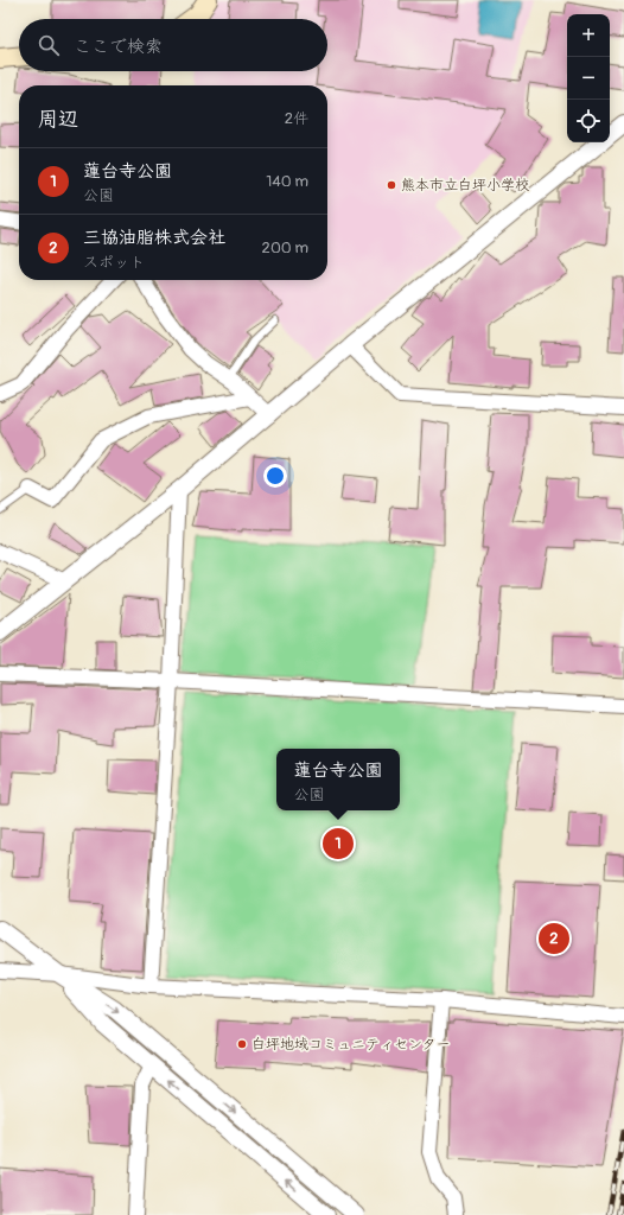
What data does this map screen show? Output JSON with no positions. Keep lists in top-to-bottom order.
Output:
{
  "places": ["熊本市立白坪小学校", "白坪地域コミュニティセンター"],
  "page": {
    "map_buttons": ["+", "−"],
    "search": "ここで検索",
    "heading": ["周辺", "2件"],
    "list": [
      {
        "mark": "1",
        "name": "蓮台寺公園",
        "note": "公園",
        "value": "140 m"
      },
      {
        "mark": "2",
        "name": "三協油脂株式会社",
        "note": "スポット",
        "value": "200 m"
      }
    ],
    "popup": ["蓮台寺公園", "公園"],
    "pins": ["1", "2"]
  }
}
